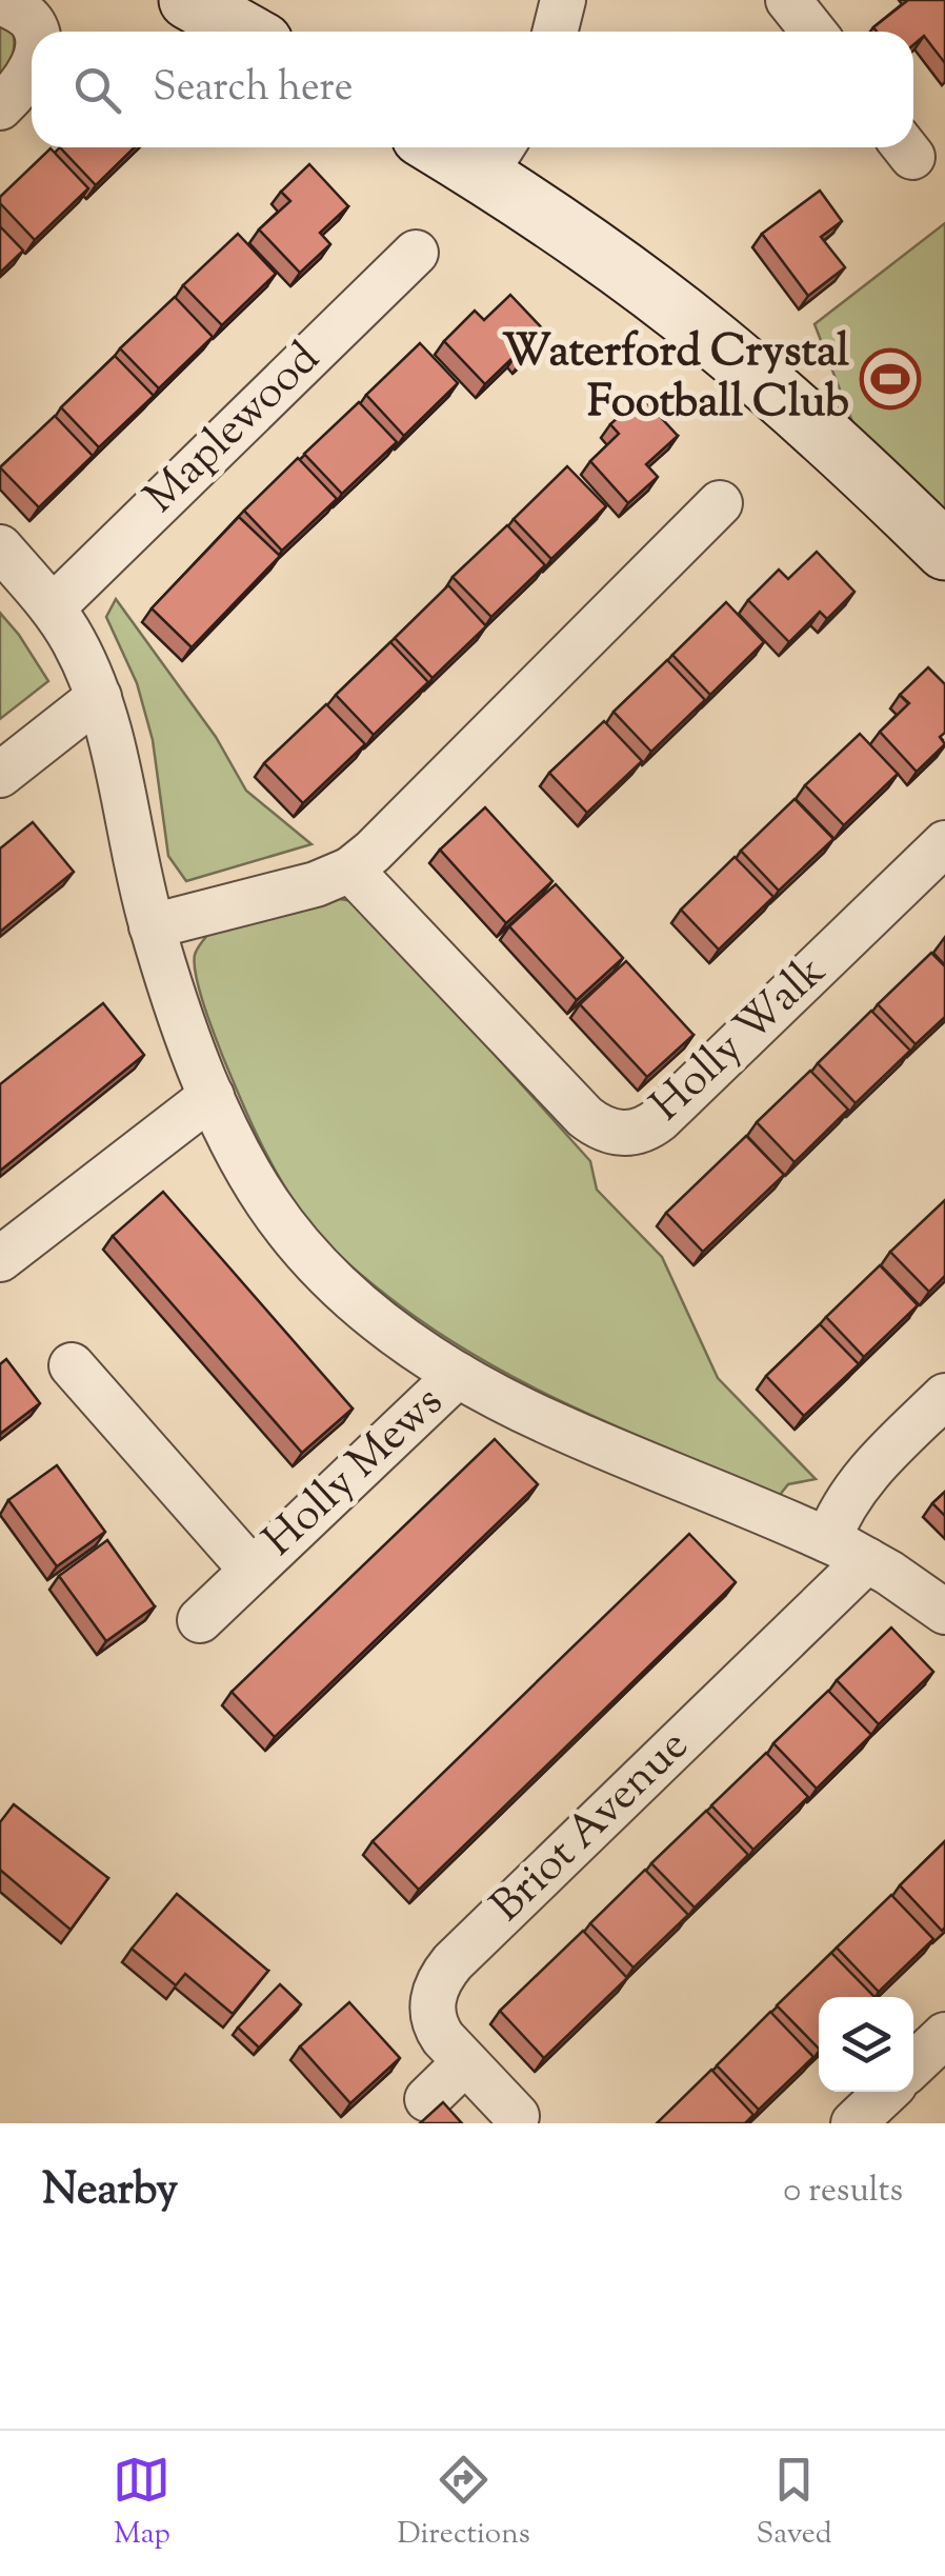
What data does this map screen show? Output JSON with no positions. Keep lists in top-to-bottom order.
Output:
{
  "streets": {
    "street": [
      "Maplewood",
      "Holly Walk",
      "Holly Mews",
      "Briot Avenue"
    ]
  },
  "places": {
    "sports": ["Waterford Crystal Football Club"]
  },
  "page": {
    "search": "Search here",
    "heading": ["Nearby", "0 results"],
    "nav": ["Map", "Directions", "Saved"]
  }
}
